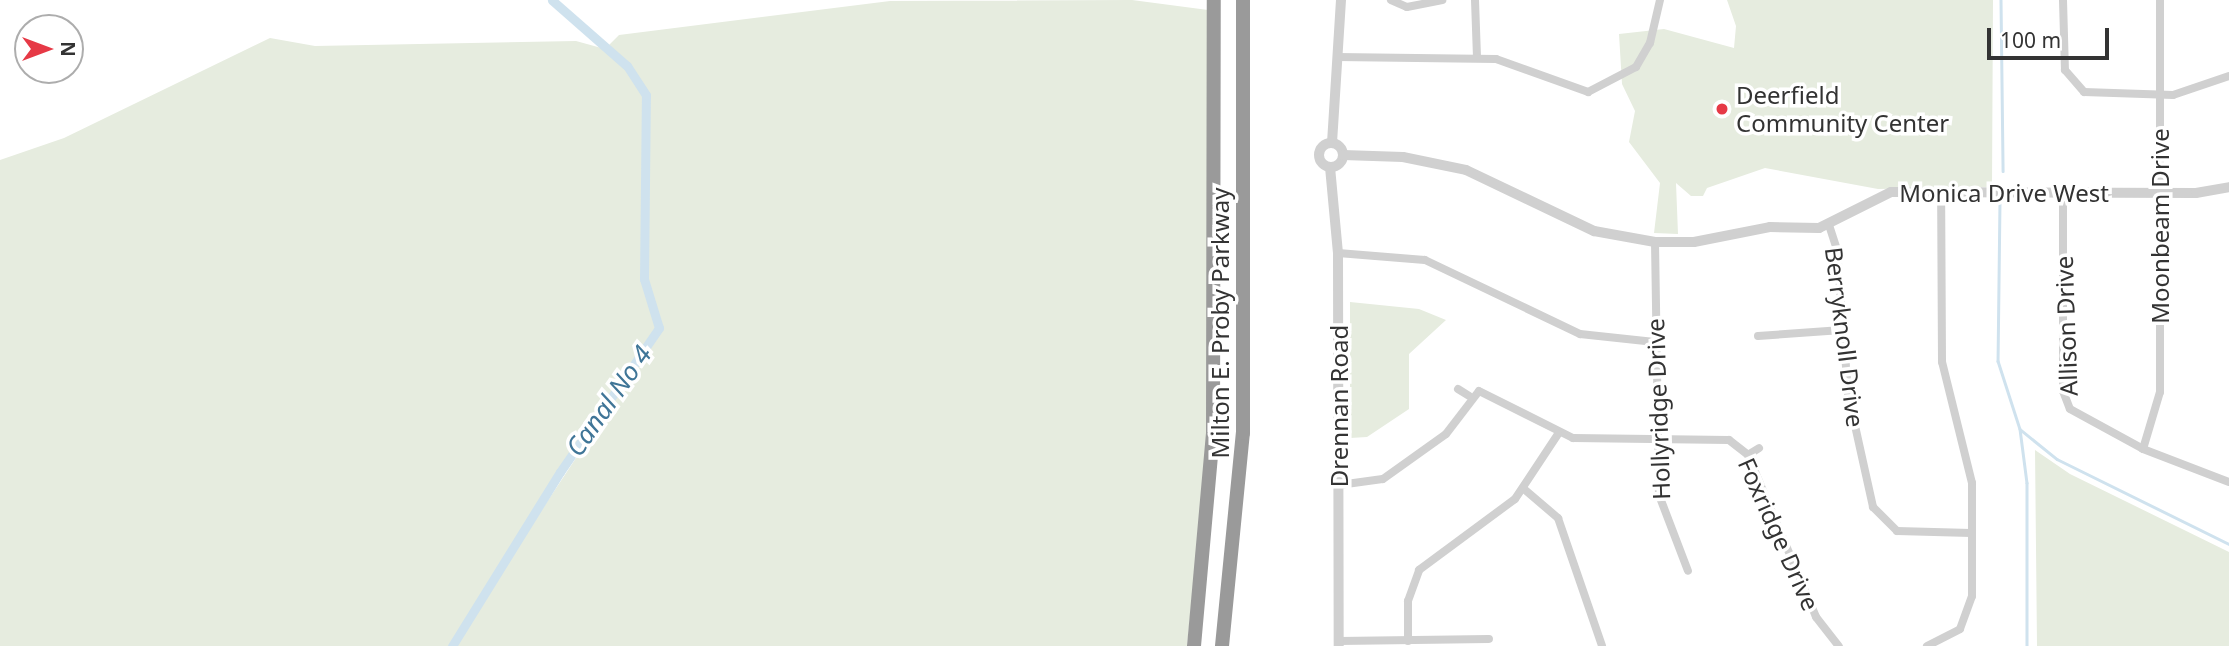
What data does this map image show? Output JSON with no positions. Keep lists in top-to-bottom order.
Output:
{
  "streets": {
    "highway": ["Milton E. Proby Parkway"],
    "street": [
      "Monica Drive West",
      "Moonbeam Drive",
      "Allison Drive",
      "Berryknoll Drive",
      "Drennan Road",
      "Hollyridge Drive",
      "Foxridge Drive"
    ]
  },
  "crossings": [
    ["Monica Drive West", "Moonbeam Drive"],
    ["Monica Drive West", "Allison Drive"],
    ["Monica Drive West", "Berryknoll Drive"],
    ["Monica Drive West", "Hollyridge Drive"],
    ["Moonbeam Drive", "Allison Drive"],
    ["Hollyridge Drive", "Foxridge Drive"]
  ],
  "water": ["Canal No 4"],
  "places": ["Deerfield Community Center"],
  "scale_bar": "100 m",
  "north": "right"
}
